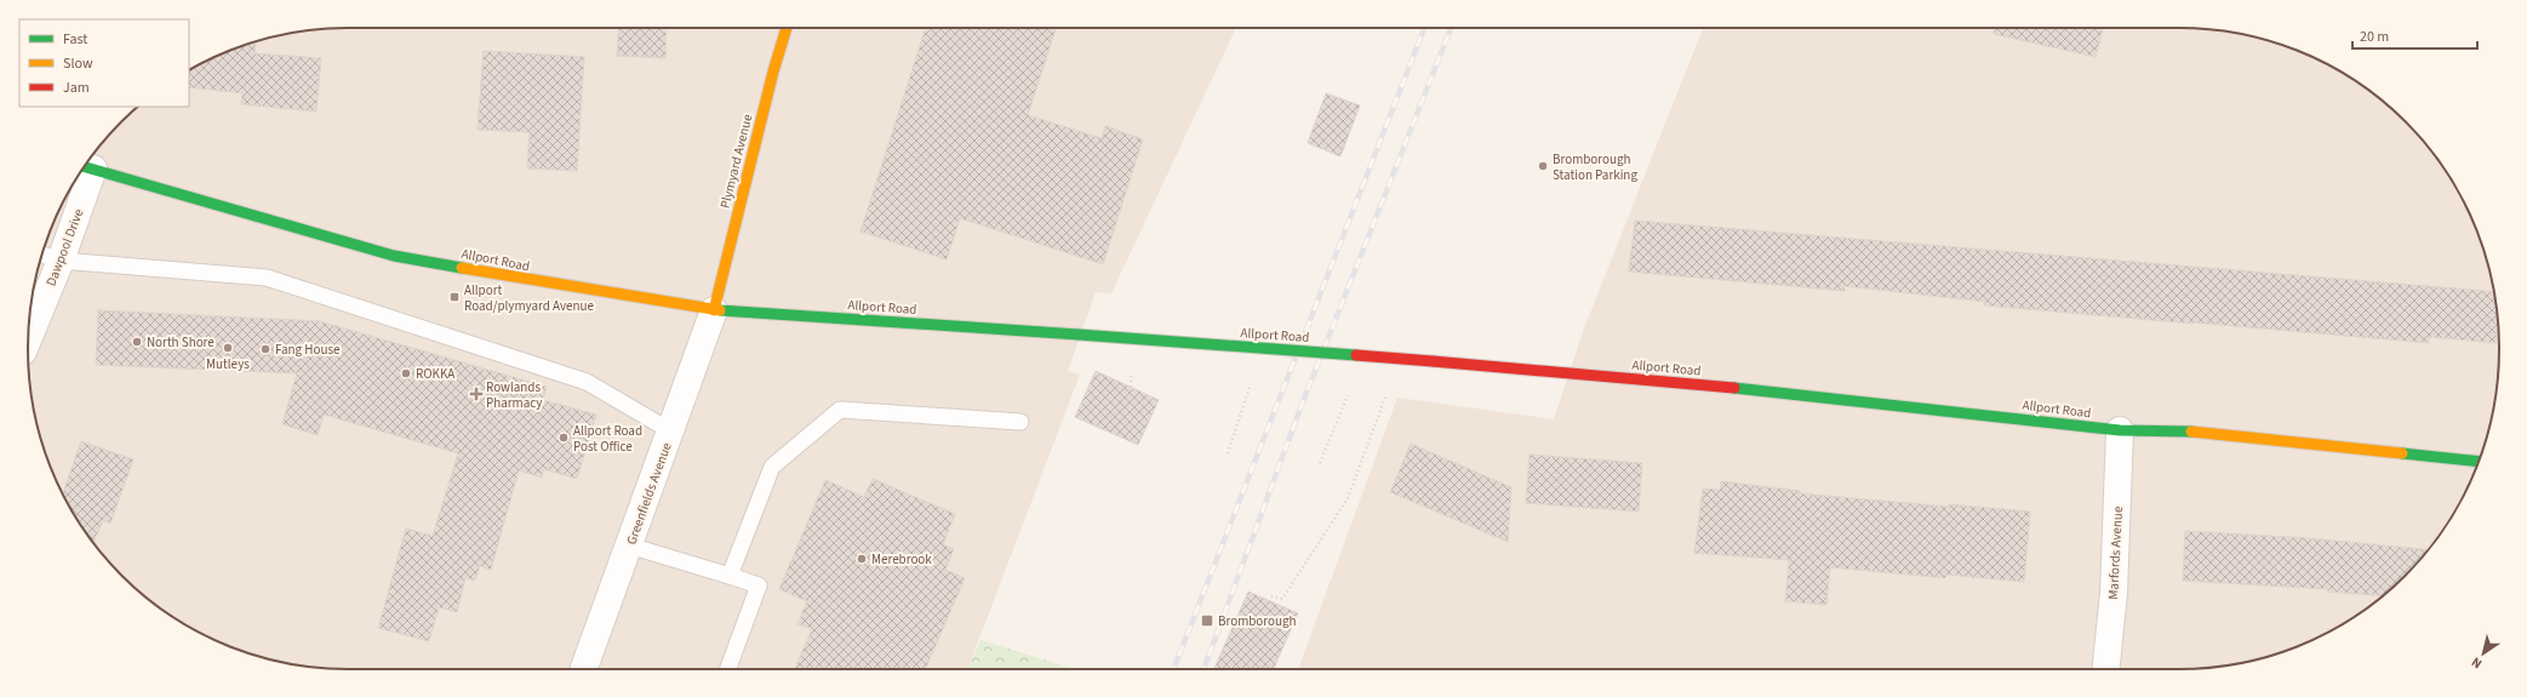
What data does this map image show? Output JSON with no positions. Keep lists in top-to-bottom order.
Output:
{
  "streets": {
    "street": [
      "Plymyard Avenue",
      "Dawpool Drive",
      "Allport Road",
      "Greenfields Avenue",
      "Marfords Avenue"
    ]
  },
  "crossings": [
    ["Plymyard Avenue", "Allport Road"],
    ["Plymyard Avenue", "Greenfields Avenue"],
    ["Dawpool Drive", "Allport Road"],
    ["Allport Road", "Greenfields Avenue"],
    ["Allport Road", "Marfords Avenue"]
  ],
  "places": {
    "other": [
      "Bromborough Station Parking",
      "North Shore",
      "Mutleys",
      "Fang House",
      "ROKKA",
      "Allport Road Post Office",
      "Merebrook"
    ],
    "transit": ["Allport Road/plymyard Avenue", "Bromborough"],
    "health": ["Rowlands Pharmacy"]
  },
  "legend": ["Fast", "Slow", "Jam"],
  "scale_bar": "20 m",
  "north": "bottom left"
}
